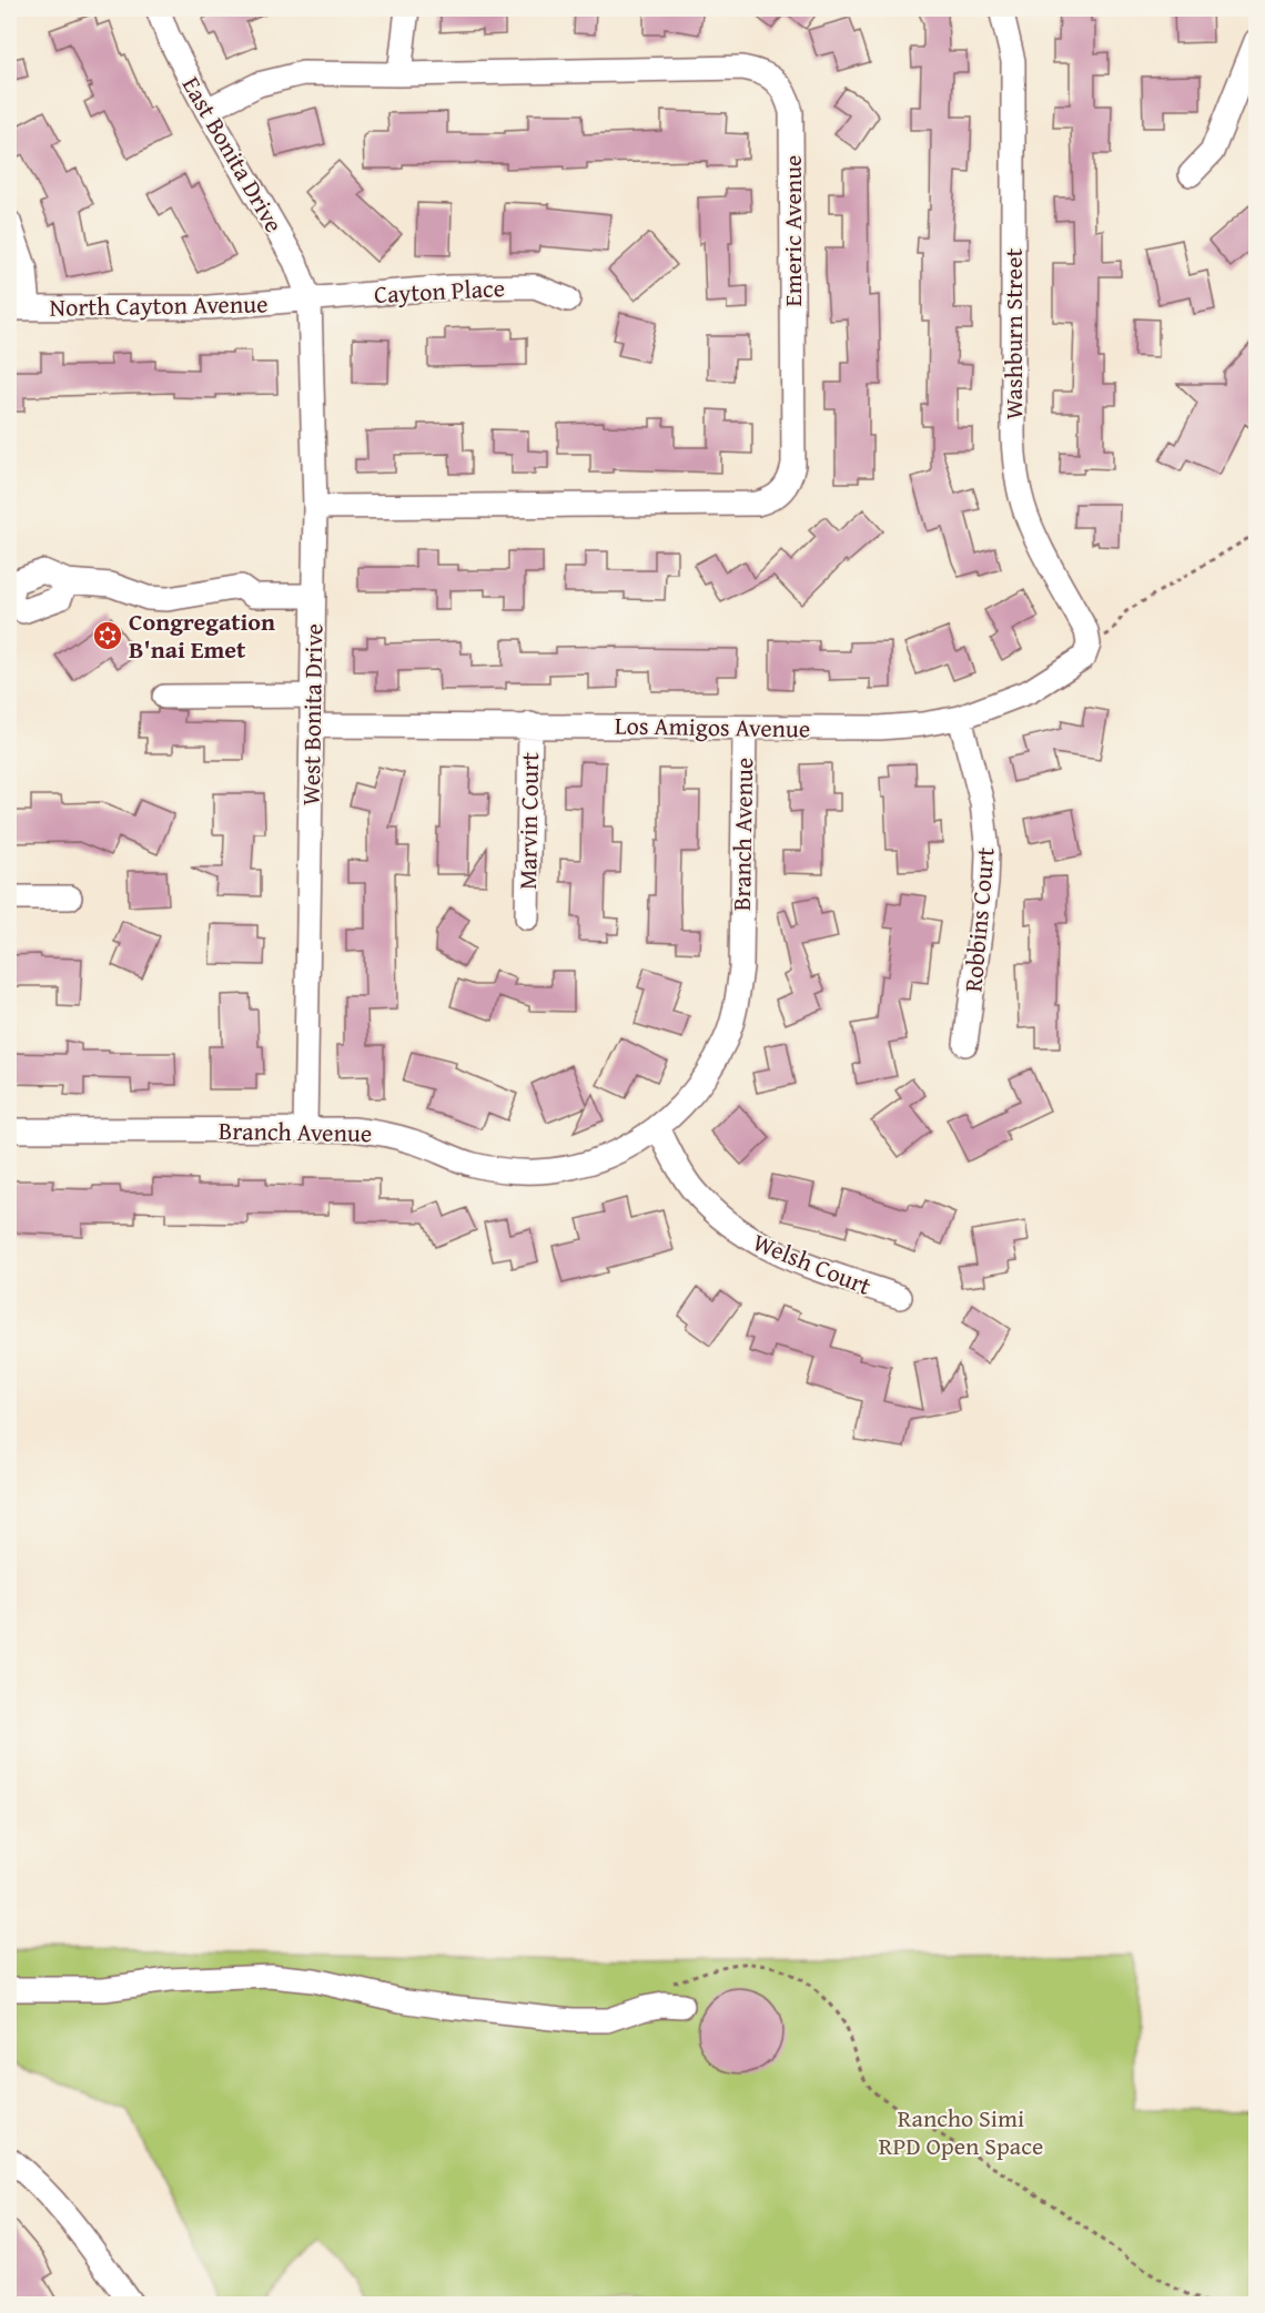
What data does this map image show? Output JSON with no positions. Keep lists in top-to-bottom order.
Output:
{
  "streets": {
    "street": [
      "East Bonita Drive",
      "Emeric Avenue",
      "Cayton Place",
      "North Cayton Avenue",
      "Washburn Street",
      "West Bonita Drive",
      "Los Amigos Avenue",
      "Marvin Court",
      "Branch Avenue",
      "Robbins Court",
      "Welsh Court"
    ]
  },
  "crossings": [
    ["East Bonita Drive", "Emeric Avenue"],
    ["East Bonita Drive", "Cayton Place"],
    ["East Bonita Drive", "North Cayton Avenue"],
    ["East Bonita Drive", "West Bonita Drive"],
    ["Emeric Avenue", "West Bonita Drive"],
    ["Cayton Place", "North Cayton Avenue"],
    ["Cayton Place", "West Bonita Drive"],
    ["North Cayton Avenue", "West Bonita Drive"],
    ["Washburn Street", "Los Amigos Avenue"],
    ["West Bonita Drive", "Los Amigos Avenue"],
    ["West Bonita Drive", "Branch Avenue"],
    ["Los Amigos Avenue", "Marvin Court"],
    ["Los Amigos Avenue", "Branch Avenue"],
    ["Los Amigos Avenue", "Robbins Court"],
    ["Branch Avenue", "Welsh Court"]
  ],
  "parks": ["Rancho Simi RPD Open Space"],
  "places": {
    "synagogue": ["Congregation B'nai Emet"]
  }
}
